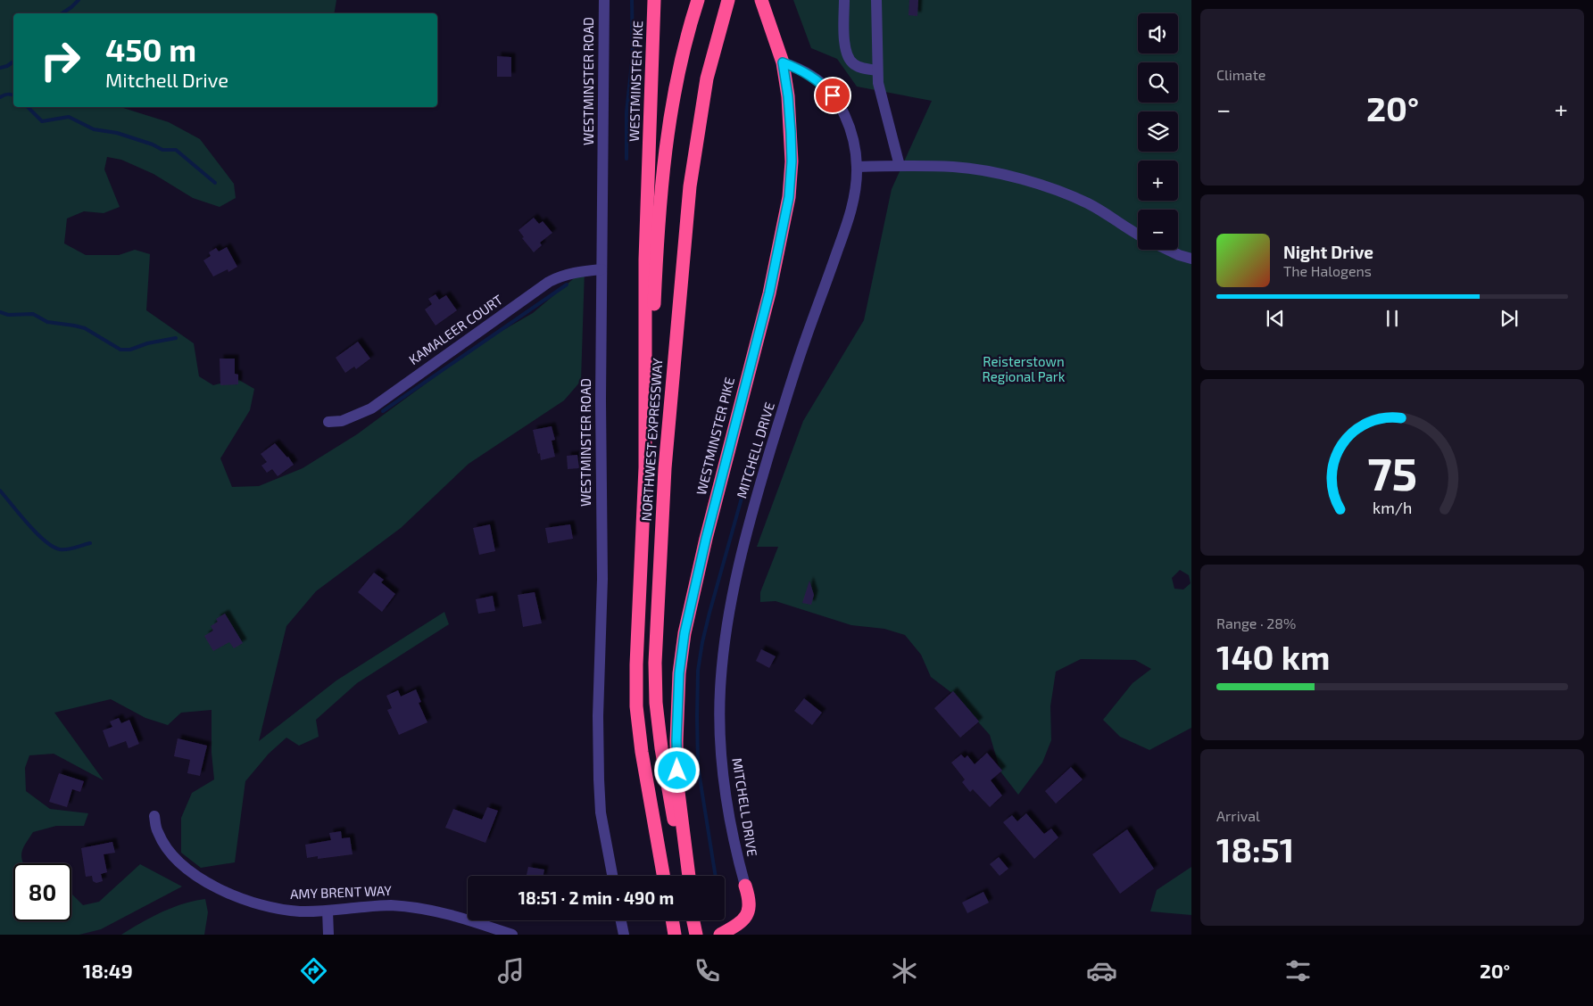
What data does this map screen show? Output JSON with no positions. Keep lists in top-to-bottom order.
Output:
{
  "streets": {
    "highway": ["WESTMINSTER PIKE", "NORTHWEST EXPRESSWAY"],
    "street": [
      "WESTMINSTER ROAD",
      "KAMALEER COURT",
      "MITCHELL DRIVE",
      "AMY BRENT WAY"
    ]
  },
  "crossings": [
    ["WESTMINSTER ROAD", "KAMALEER COURT"],
    ["WESTMINSTER PIKE", "NORTHWEST EXPRESSWAY"],
    ["WESTMINSTER PIKE", "MITCHELL DRIVE"]
  ],
  "parks": ["Reisterstown Regional Park"],
  "page": {
    "tile": [
      "Climate",
      ["Range · 28%", "140 km"],
      ["Arrival", "18:51"]
    ],
    "map_buttons": ["+", "−"],
    "turn": ["450 m", "Mitchell Drive"],
    "heat": ["−", "20°", "+"],
    "song": ["Night Drive", "The Halogens"],
    "limit": "80",
    "trip": "18:51 · 2 min · 490 m",
    "tabs": ["18:49", "20°"],
    "gauge": ["75", "km/h"]
  }
}
